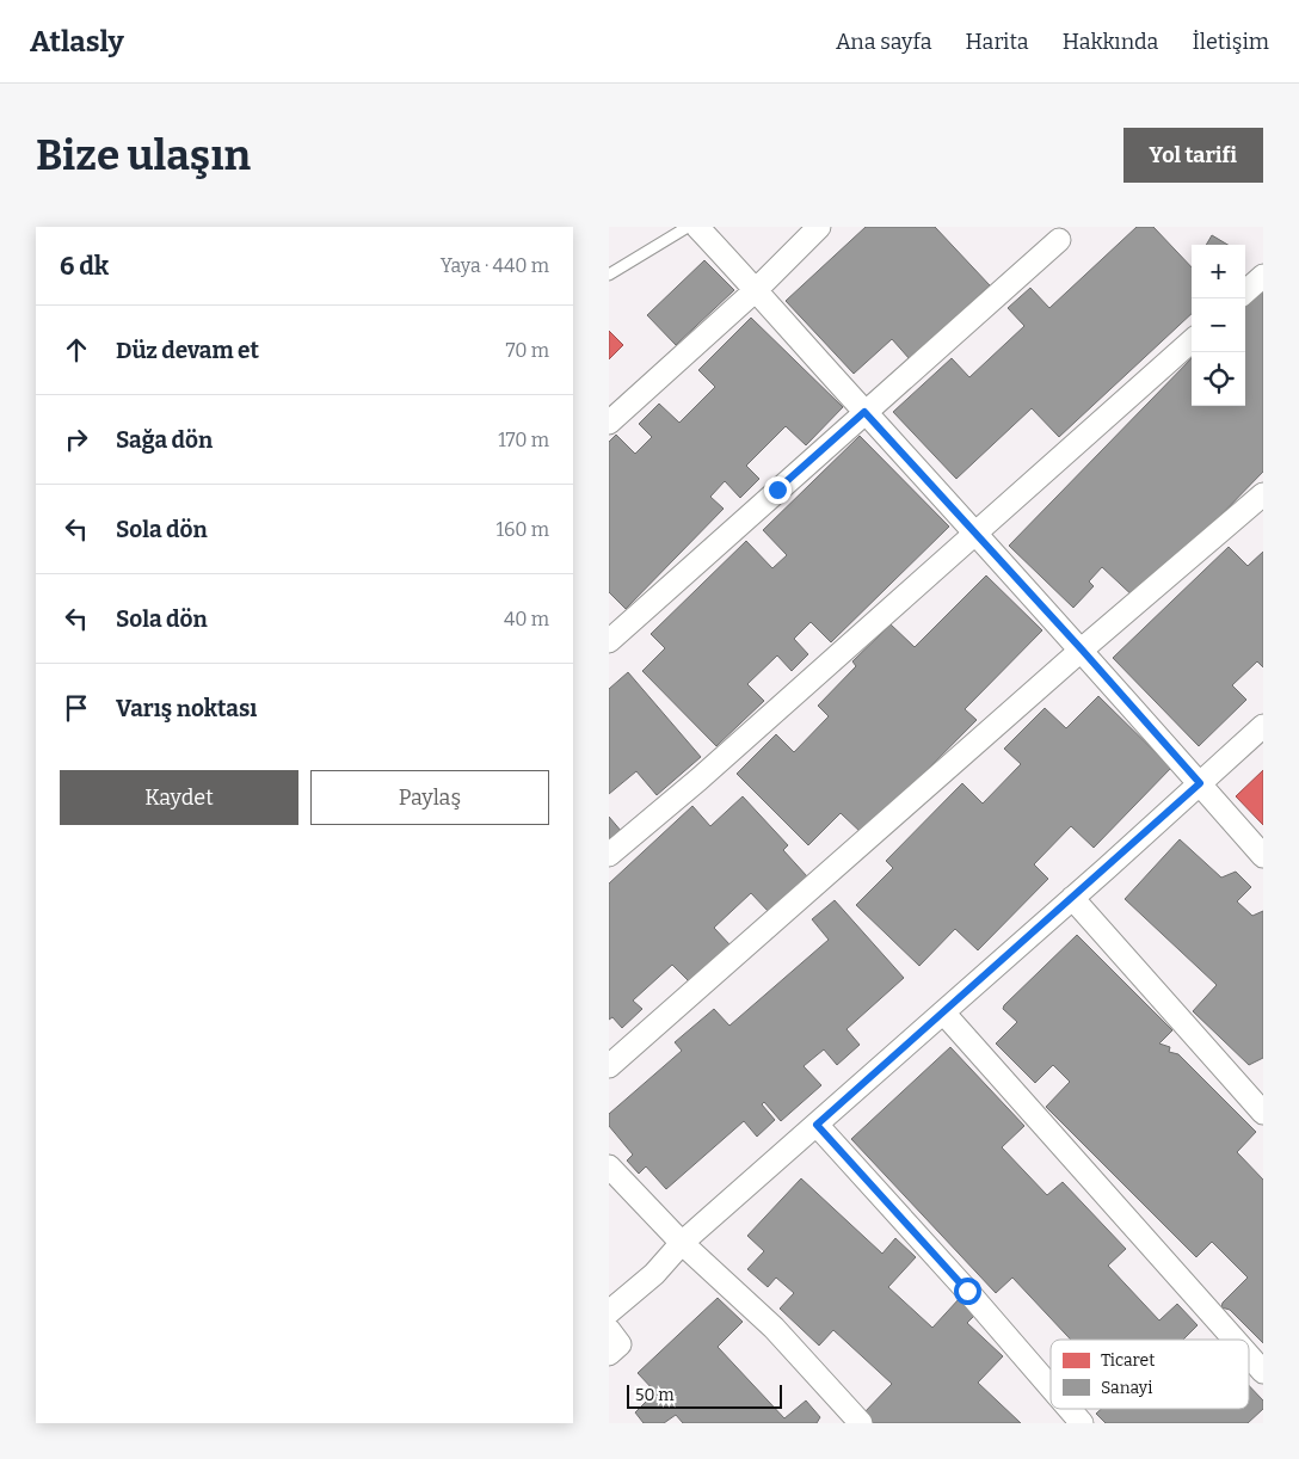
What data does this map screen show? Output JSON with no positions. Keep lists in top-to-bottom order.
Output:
{
  "legend": ["Ticaret", "Sanayi"],
  "scale_bar": "50 m",
  "page": {
    "header": "Atlasly",
    "nav": [
      "Ana sayfa",
      "Harita",
      "Hakkında",
      "İletişim"
    ],
    "buttons": [
      "Yol tarifi",
      ["Kaydet", "Paylaş"]
    ],
    "title": "Bize ulaşın",
    "heading": ["6 dk", "Yaya · 440 m"],
    "map_buttons": ["+", "−"],
    "list": [
      ["Düz devam et", "70 m"],
      ["Sağa dön", "170 m"],
      ["Sola dön", "160 m"],
      ["Sola dön", "40 m"],
      "Varış noktası"
    ],
    "scale": "50 m"
  }
}
